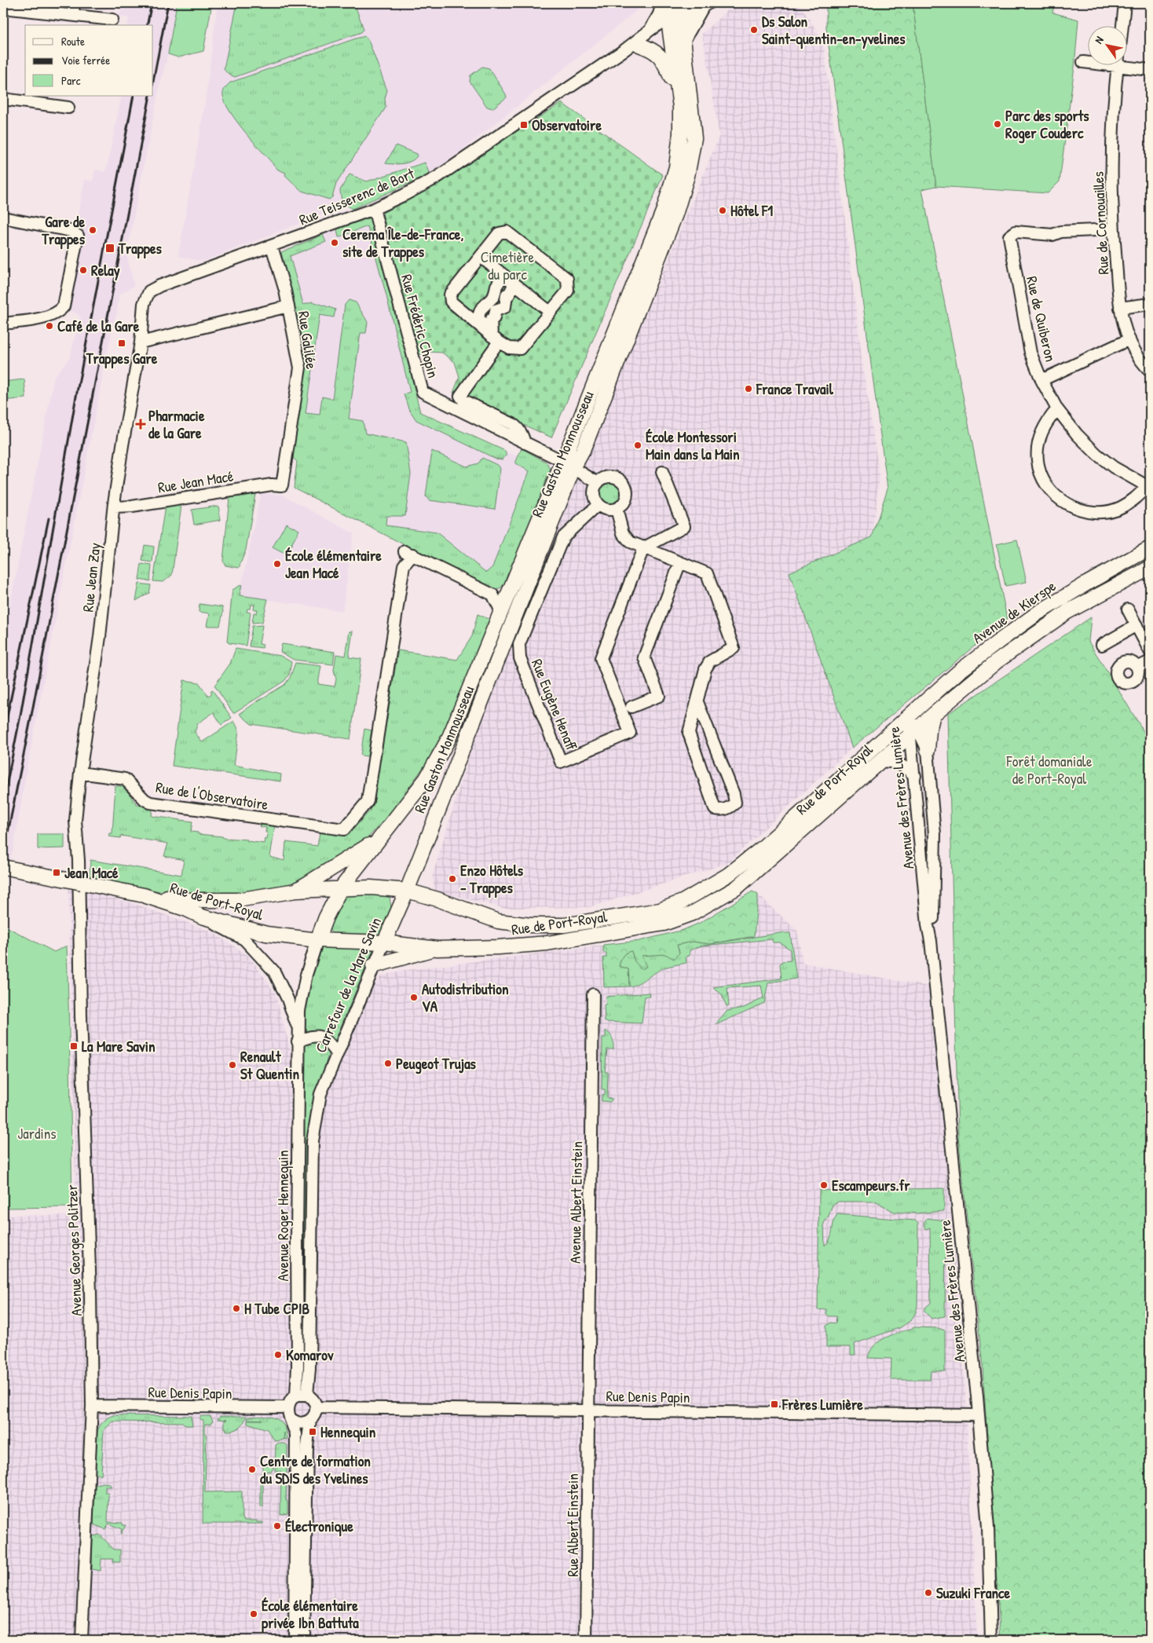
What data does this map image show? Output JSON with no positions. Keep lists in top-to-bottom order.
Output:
{
  "streets": {
    "main road": [
      "Rue Gaston Monmousseau",
      "Avenue de Kierspe",
      "Rue de Port-Royal",
      "Carrefour de la Mare Savin"
    ],
    "street": [
      "Rue Teisserenc de Bort",
      "Rue de Cornouailles",
      "Rue de Quiberon",
      "Rue Frédéric Chopin",
      "Rue Galilée",
      "Rue Jean Macé",
      "Rue Jean Zay",
      "Rue Eugène Henaff",
      "Rue de l'Observatoire",
      "Avenue des Frères Lumière",
      "Avenue Albert Einstein",
      "Avenue Roger Hennequin",
      "Avenue Georges Politzer",
      "Rue Denis Papin",
      "Rue Albert Einstein"
    ]
  },
  "crossings": [
    ["Rue Teisserenc de Bort", "Rue Frédéric Chopin"],
    ["Rue Teisserenc de Bort", "Rue Galilée"],
    ["Rue Teisserenc de Bort", "Rue Gaston Monmousseau"],
    ["Rue Teisserenc de Bort", "Rue Jean Zay"],
    ["Rue de Cornouailles", "Rue de Quiberon"],
    ["Rue Frédéric Chopin", "Rue Gaston Monmousseau"],
    ["Rue Frédéric Chopin", "Rue Eugène Henaff"],
    ["Rue Galilée", "Rue Jean Macé"],
    ["Rue Gaston Monmousseau", "Rue de Port-Royal"],
    ["Rue Gaston Monmousseau", "Carrefour de la Mare Savin"],
    ["Rue Jean Macé", "Rue Jean Zay"],
    ["Rue Jean Zay", "Rue de l'Observatoire"],
    ["Rue Jean Zay", "Avenue Georges Politzer"],
    ["Avenue de Kierspe", "Rue de Port-Royal"],
    ["Avenue de Kierspe", "Avenue des Frères Lumière"],
    ["Rue de Port-Royal", "Avenue des Frères Lumière"],
    ["Rue de Port-Royal", "Carrefour de la Mare Savin"],
    ["Avenue des Frères Lumière", "Rue Denis Papin"],
    ["Carrefour de la Mare Savin", "Avenue Roger Hennequin"],
    ["Avenue Albert Einstein", "Rue Denis Papin"],
    ["Avenue Albert Einstein", "Rue Albert Einstein"],
    ["Avenue Roger Hennequin", "Rue Denis Papin"],
    ["Avenue Georges Politzer", "Rue Denis Papin"],
    ["Rue Denis Papin", "Rue Albert Einstein"]
  ],
  "parks": ["Cimetière du parc", "Forêt domaniale de Port-Royal", "Jardins"],
  "places": {
    "other": [
      "Ds Salon Saint-quentin-en-yvelines",
      "Parc des sports Roger Couderc",
      "Hôtel F1",
      "Gare de Trappes",
      "Cerema Île-de-France, site de Trappes",
      "Relay",
      "Café de la Gare",
      "France Travail",
      "École Montessori Main dans la Main",
      "École élémentaire Jean Macé",
      "Enzo Hôtels - Trappes",
      "Autodistribution VA",
      "Peugeot Trujas",
      "Renault St Quentin",
      "Escampeurs.fr",
      "H Tube CPIB",
      "Komarov",
      "Centre de formation du SDIS des Yvelines",
      "Électronique",
      "Suzuki France",
      "École élémentaire privée Ibn Battuta"
    ],
    "transit": [
      "Observatoire",
      "Trappes",
      "Trappes Gare",
      "Jean Macé",
      "La Mare Savin",
      "Frères Lumière",
      "Hennequin"
    ],
    "health": ["Pharmacie de la Gare"]
  },
  "legend": ["Route", "Voie ferrée", "Parc"],
  "north": "top left"
}
